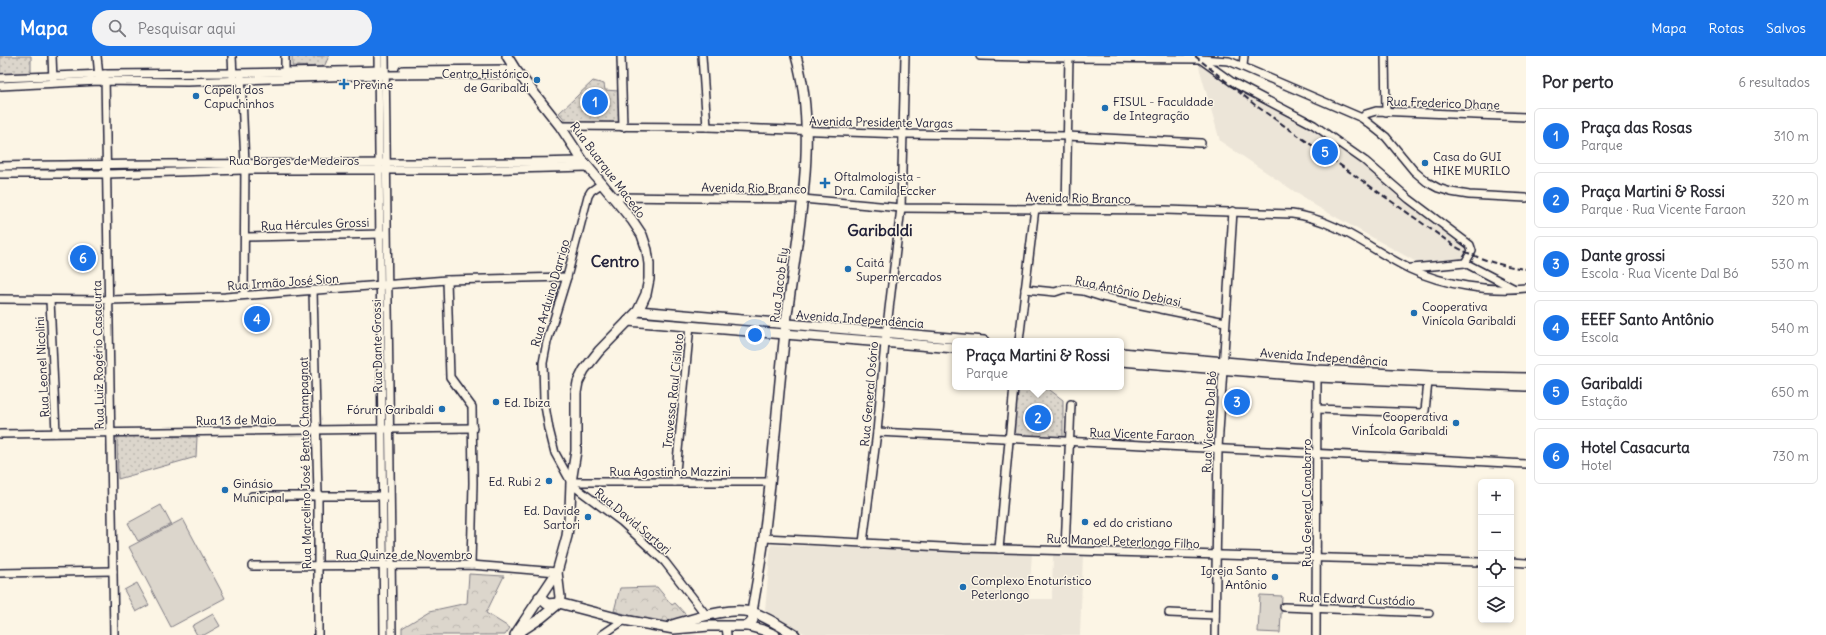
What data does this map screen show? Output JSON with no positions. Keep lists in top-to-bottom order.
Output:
{
  "streets": {
    "main road": ["Rua Buarque Macedo", "Rua Jacob Ely", "Avenida Independência"],
    "street": [
      "Rua Frederico Dhane",
      "Avenida Presidente Vargas",
      "Rua Borges de Medeiros",
      "Avenida Rio Branco",
      "Rua Hércules Grossi",
      "Rua Irmão José Sion",
      "Rua Antônio Debiasi",
      "Rua Arduino Darrigo",
      "Rua Dante Grossi",
      "Rua Luiz Rogério Casacurta",
      "Rua Leonel Nicolini",
      "Travessa Raul Cisiloto",
      "Rua General Osório",
      "Rua 13 de Maio",
      "Rua Vicente Dal Bó",
      "Rua Vicente Faraon",
      "Rua Marcelino José Bento Champagnat",
      "Rua Agostinho Mazzini",
      "Rua General Canabarro",
      "Rua David Sartori",
      "Rua Manoel Peterlongo Filho",
      "Rua Quinze de Novembro",
      "Rua Edward Custódio"
    ]
  },
  "crossings": [
    ["Avenida Presidente Vargas", "Rua Buarque Macedo"],
    ["Avenida Presidente Vargas", "Rua Jacob Ely"],
    ["Avenida Presidente Vargas", "Rua General Osório"],
    ["Rua Borges de Medeiros", "Rua Buarque Macedo"],
    ["Rua Borges de Medeiros", "Rua Dante Grossi"],
    ["Rua Borges de Medeiros", "Rua Luiz Rogério Casacurta"],
    ["Rua Buarque Macedo", "Avenida Rio Branco"],
    ["Rua Buarque Macedo", "Rua Arduino Darrigo"],
    ["Rua Buarque Macedo", "Avenida Independência"],
    ["Avenida Rio Branco", "Rua Jacob Ely"],
    ["Avenida Rio Branco", "Rua General Osório"],
    ["Avenida Rio Branco", "Rua Vicente Dal Bó"],
    ["Rua Hércules Grossi", "Rua Dante Grossi"],
    ["Rua Irmão José Sion", "Rua Arduino Darrigo"],
    ["Rua Irmão José Sion", "Rua Dante Grossi"],
    ["Rua Irmão José Sion", "Rua Luiz Rogério Casacurta"],
    ["Rua Irmão José Sion", "Rua Leonel Nicolini"],
    ["Rua Irmão José Sion", "Rua Marcelino José Bento Champagnat"],
    ["Rua Jacob Ely", "Avenida Independência"],
    ["Rua Jacob Ely", "Rua Agostinho Mazzini"],
    ["Rua Jacob Ely", "Rua Manoel Peterlongo Filho"],
    ["Rua Antônio Debiasi", "Rua Vicente Dal Bó"],
    ["Rua Arduino Darrigo", "Rua Agostinho Mazzini"],
    ["Rua Arduino Darrigo", "Rua David Sartori"],
    ["Avenida Independência", "Travessa Raul Cisiloto"],
    ["Avenida Independência", "Rua General Osório"],
    ["Avenida Independência", "Rua Vicente Dal Bó"],
    ["Avenida Independência", "Rua General Canabarro"],
    ["Rua Dante Grossi", "Rua 13 de Maio"],
    ["Rua Dante Grossi", "Rua Quinze de Novembro"],
    ["Rua Luiz Rogério Casacurta", "Rua 13 de Maio"],
    ["Rua Leonel Nicolini", "Rua 13 de Maio"],
    ["Travessa Raul Cisiloto", "Rua Agostinho Mazzini"],
    ["Rua General Osório", "Rua Vicente Faraon"],
    ["Rua General Osório", "Rua Manoel Peterlongo Filho"],
    ["Rua 13 de Maio", "Rua Marcelino José Bento Champagnat"],
    ["Rua Vicente Dal Bó", "Rua Vicente Faraon"],
    ["Rua Vicente Dal Bó", "Rua Manoel Peterlongo Filho"],
    ["Rua Vicente Faraon", "Rua General Canabarro"],
    ["Rua Marcelino José Bento Champagnat", "Rua Quinze de Novembro"],
    ["Rua Agostinho Mazzini", "Rua David Sartori"],
    ["Rua General Canabarro", "Rua Manoel Peterlongo Filho"],
    ["Rua General Canabarro", "Rua Edward Custódio"]
  ],
  "districts": ["Garibaldi", "Centro"],
  "places": {
    "other": [
      "Centro Histórico de Garibaldi",
      "Capela dos Capuchinhos",
      "FISUL - Faculdade de Integração",
      "Casa do GUI HIKE MURILO",
      "Caitá Supermercados",
      "Cooperativa Vinícola Garibaldi",
      "Ed. Ibiza",
      "Fórum Garibaldi",
      "Cooperativa VinÍcola Garibaldi",
      "Ed. Rubi 2",
      "Ginásio Municipal",
      "Ed. Davide Sartori",
      "ed do cristiano",
      "Igreja Santo Antônio",
      "Complexo Enoturístico Peterlongo"
    ],
    "health": ["Previne", "Oftalmologista - Dra. Camila Eccker"]
  },
  "page": {
    "header": "Mapa",
    "search": "Pesquisar aqui",
    "nav": ["Mapa", "Rotas", "Salvos"],
    "heading": ["Por perto", "6 resultados"],
    "pins": [
      "1",
      "5",
      "6",
      "4",
      "3",
      "2"
    ],
    "list": [
      {
        "mark": "1",
        "name": "Praça das Rosas",
        "note": "Parque",
        "value": "310 m"
      },
      {
        "mark": "2",
        "name": "Praça Martini & Rossi",
        "note": "Parque · Rua Vicente Faraon",
        "value": "320 m"
      },
      {
        "mark": "3",
        "name": "Dante grossi",
        "note": "Escola · Rua Vicente Dal Bó",
        "value": "530 m"
      },
      {
        "mark": "4",
        "name": "EEEF Santo Antônio",
        "note": "Escola",
        "value": "540 m"
      },
      {
        "mark": "5",
        "name": "Garibaldi",
        "note": "Estação",
        "value": "650 m"
      },
      {
        "mark": "6",
        "name": "Hotel Casacurta",
        "note": "Hotel",
        "value": "730 m"
      }
    ],
    "popup": ["Praça Martini & Rossi", "Parque"],
    "map_buttons": ["+", "−"]
  }
}
